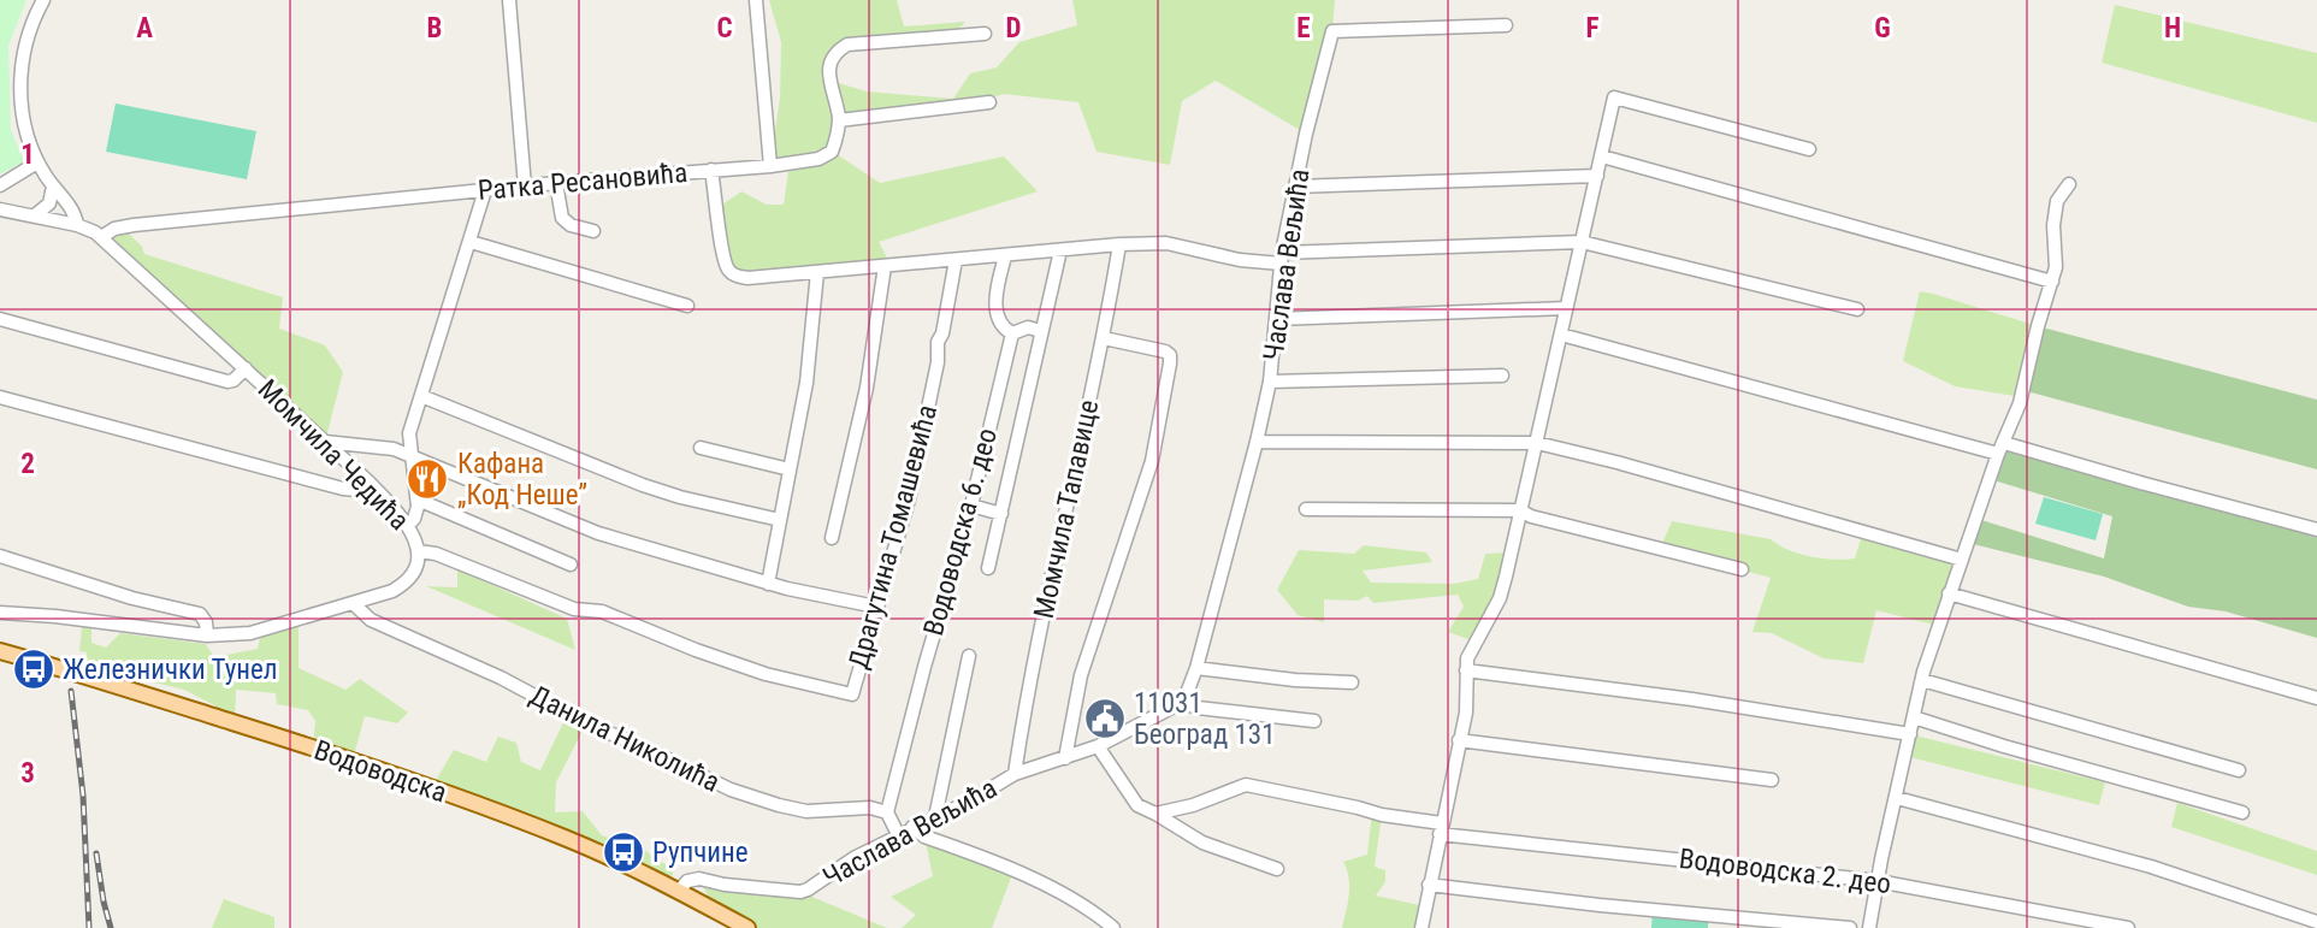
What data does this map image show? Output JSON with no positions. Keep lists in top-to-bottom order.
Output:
{
  "streets": {
    "main road": ["Водоводска"],
    "street": [
      "Ратка Ресановића",
      "Часлава Вељића",
      "Момчила Чедића",
      "Момчила Тапавице",
      "Водоводска 6. део",
      "Драгутина Томашевића",
      "Данила Николића",
      "Водоводска 2. део"
    ]
  },
  "crossings": [
    ["Ратка Ресановића", "Часлава Вељића"],
    ["Ратка Ресановића", "Момчила Чедића"],
    ["Ратка Ресановића", "Момчила Тапавице"],
    ["Ратка Ресановића", "Драгутина Томашевића"],
    ["Часлава Вељића", "Момчила Тапавице"],
    ["Часлава Вељића", "Водоводска"],
    ["Момчила Чедића", "Драгутина Томашевића"],
    ["Момчила Чедића", "Данила Николића"],
    ["Водоводска 6. део", "Данила Николића"]
  ],
  "places": {
    "restaurant": ["Кафана „Код Неше”"],
    "bus stop": ["Железнички Тунел", "Рупчине"],
    "public building": ["11031 Београд 131"]
  },
  "grid": {
    "columns": [
      "A",
      "B",
      "C",
      "D",
      "E",
      "F",
      "G",
      "H"
    ],
    "rows": ["1", "2", "3"]
  }
}
